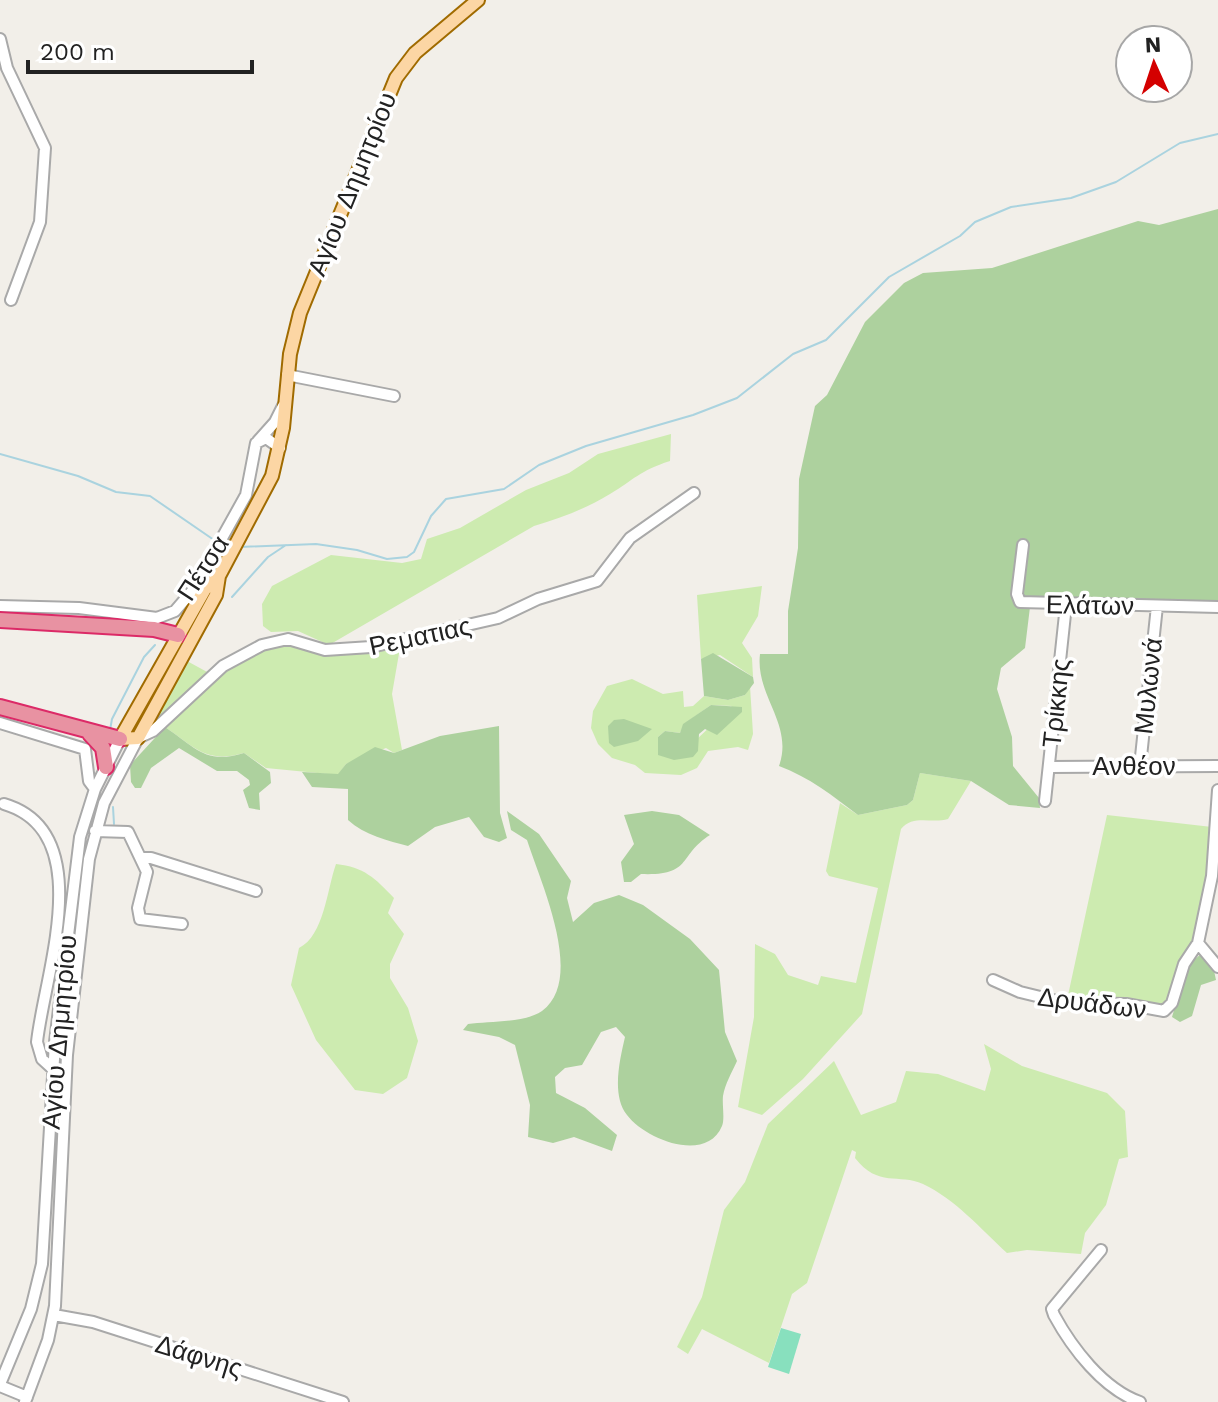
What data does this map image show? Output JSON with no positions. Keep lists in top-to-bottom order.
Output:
{
  "streets": {
    "main road": ["Αγίου Δημητρίου", "Πέτσα"],
    "street": [
      "Ελάτων",
      "Ρεματιας",
      "Μυλωνά",
      "Τρίκκης",
      "Ανθέον",
      "Δρυάδων",
      "Δάφνης"
    ]
  },
  "crossings": [
    ["Αγίου Δημητρίου", "Πέτσα"],
    ["Αγίου Δημητρίου", "Ρεματιας"],
    ["Αγίου Δημητρίου", "Δάφνης"],
    ["Πέτσα", "Ρεματιας"],
    ["Ελάτων", "Μυλωνά"],
    ["Ελάτων", "Τρίκκης"],
    ["Μυλωνά", "Ανθέον"],
    ["Τρίκκης", "Ανθέον"]
  ],
  "scale_bar": "200 m",
  "north": "top"
}
